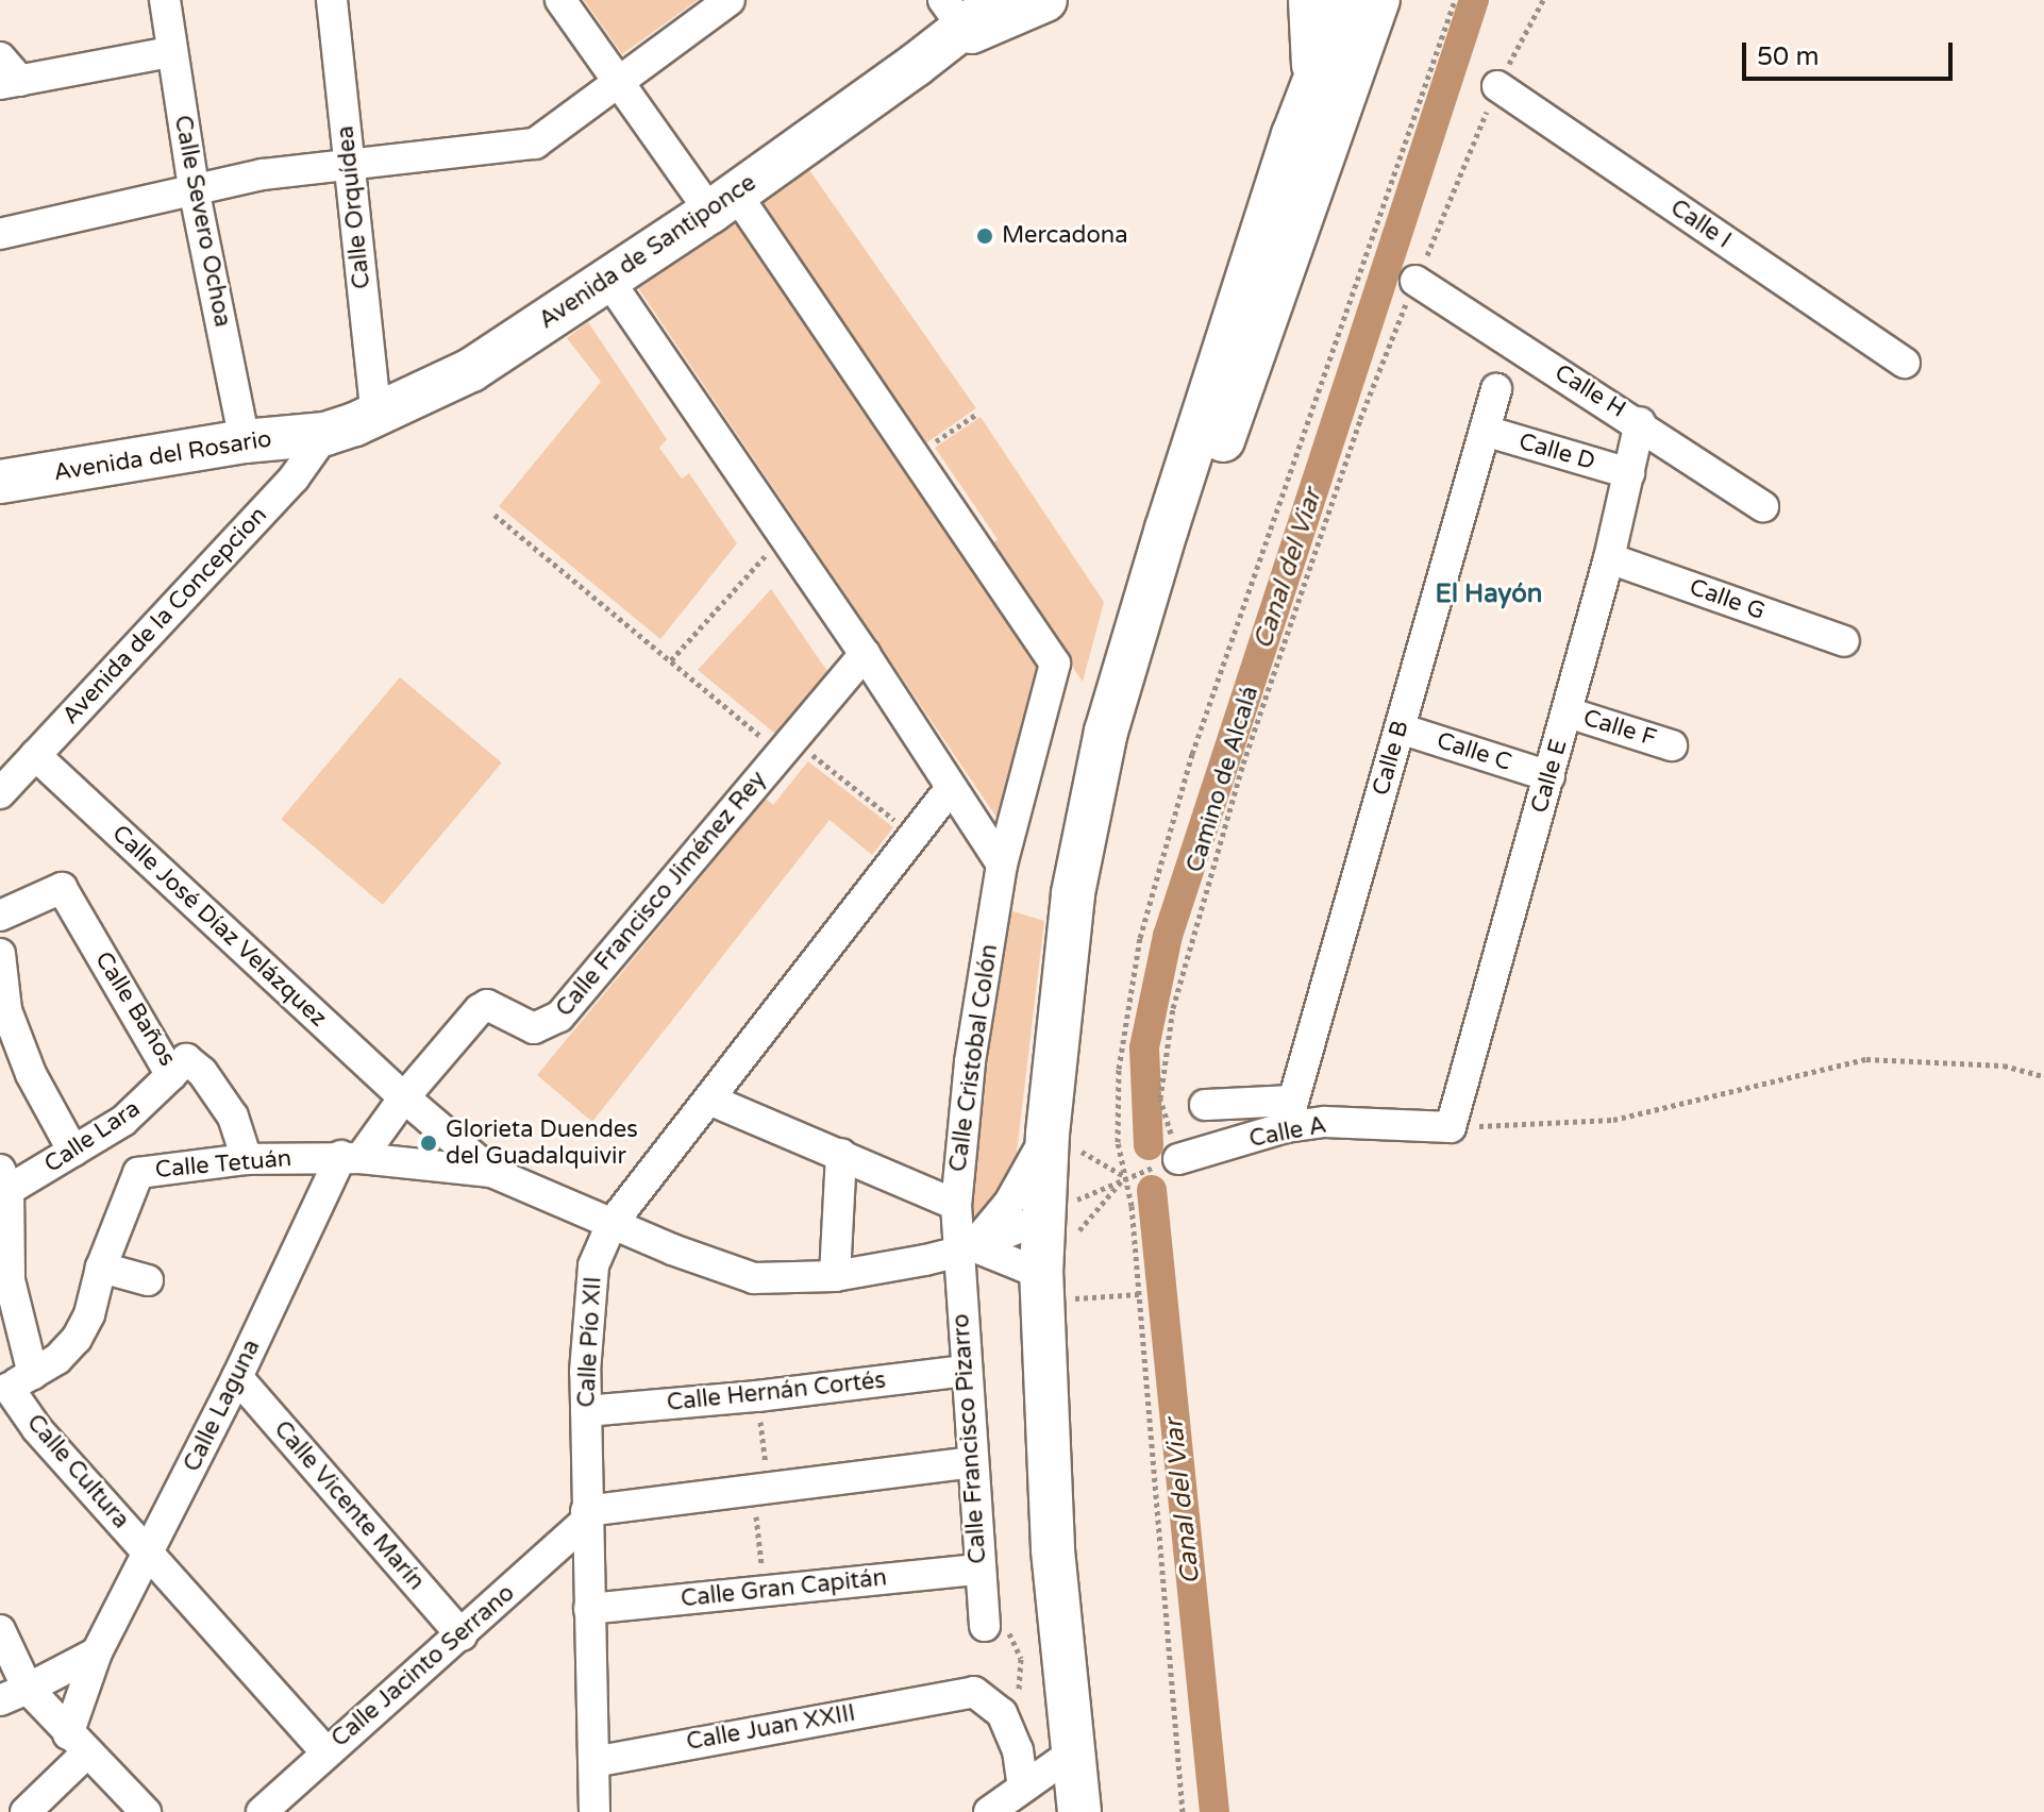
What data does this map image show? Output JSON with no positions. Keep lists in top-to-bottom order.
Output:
{
  "streets": {
    "main road": ["Avenida de Santiponce", "Avenida del Rosario"],
    "street": [
      "Calle Orquídea",
      "Calle Severo Ochoa",
      "Calle I",
      "Calle H",
      "Calle D",
      "Calle G",
      "Avenida de la Concepcion",
      "Calle F",
      "Calle C",
      "Calle B",
      "Calle E",
      "Calle Francisco Jiménez Rey",
      "Calle José Díaz Velázquez",
      "Calle Baños",
      "Calle Cristobal Colón",
      "Calle A",
      "Calle Lara",
      "Calle Tetuán",
      "Calle Pío XII",
      "Calle Hernán Cortés",
      "Calle Laguna",
      "Calle Francisco Pizarro",
      "Calle Cultura",
      "Calle Vicente Marín",
      "Calle Gran Capitán",
      "Calle Jacinto Serrano",
      "Calle Juan XXIII"
    ],
    "path": ["Camino de Alcalá"]
  },
  "crossings": [
    ["Calle Orquídea", "Avenida de Santiponce"],
    ["Calle Severo Ochoa", "Avenida del Rosario"],
    ["Calle I", "Camino de Alcalá"],
    ["Avenida de Santiponce", "Avenida del Rosario"],
    ["Avenida de Santiponce", "Avenida de la Concepcion"],
    ["Calle H", "Calle E"],
    ["Calle H", "Camino de Alcalá"],
    ["Calle D", "Calle B"],
    ["Calle D", "Calle E"],
    ["Avenida del Rosario", "Avenida de la Concepcion"],
    ["Calle G", "Calle E"],
    ["Avenida de la Concepcion", "Calle José Díaz Velázquez"],
    ["Calle F", "Calle E"],
    ["Calle C", "Calle B"],
    ["Calle C", "Calle E"],
    ["Calle B", "Calle A"],
    ["Calle E", "Calle A"],
    ["Camino de Alcalá", "Calle A"],
    ["Calle Francisco Jiménez Rey", "Calle José Díaz Velázquez"],
    ["Calle José Díaz Velázquez", "Calle Cristobal Colón"],
    ["Calle José Díaz Velázquez", "Calle Tetuán"],
    ["Calle José Díaz Velázquez", "Calle Pío XII"],
    ["Calle José Díaz Velázquez", "Calle Laguna"],
    ["Calle José Díaz Velázquez", "Calle Francisco Pizarro"],
    ["Calle Baños", "Calle Lara"],
    ["Calle Baños", "Calle Tetuán"],
    ["Calle Cristobal Colón", "Calle Francisco Pizarro"],
    ["Calle Tetuán", "Calle Laguna"],
    ["Calle Tetuán", "Calle Cultura"],
    ["Calle Pío XII", "Calle Hernán Cortés"],
    ["Calle Pío XII", "Calle Gran Capitán"],
    ["Calle Pío XII", "Calle Jacinto Serrano"],
    ["Calle Pío XII", "Calle Juan XXIII"],
    ["Calle Hernán Cortés", "Calle Francisco Pizarro"],
    ["Calle Laguna", "Calle Cultura"],
    ["Calle Laguna", "Calle Vicente Marín"],
    ["Calle Francisco Pizarro", "Calle Gran Capitán"],
    ["Calle Cultura", "Calle Jacinto Serrano"],
    ["Calle Vicente Marín", "Calle Jacinto Serrano"]
  ],
  "districts": ["El Hayón"],
  "water": ["Canal del Viar"],
  "places": ["Mercadona", "Glorieta Duendes del Guadalquivir"],
  "scale_bar": "50 m"
}
